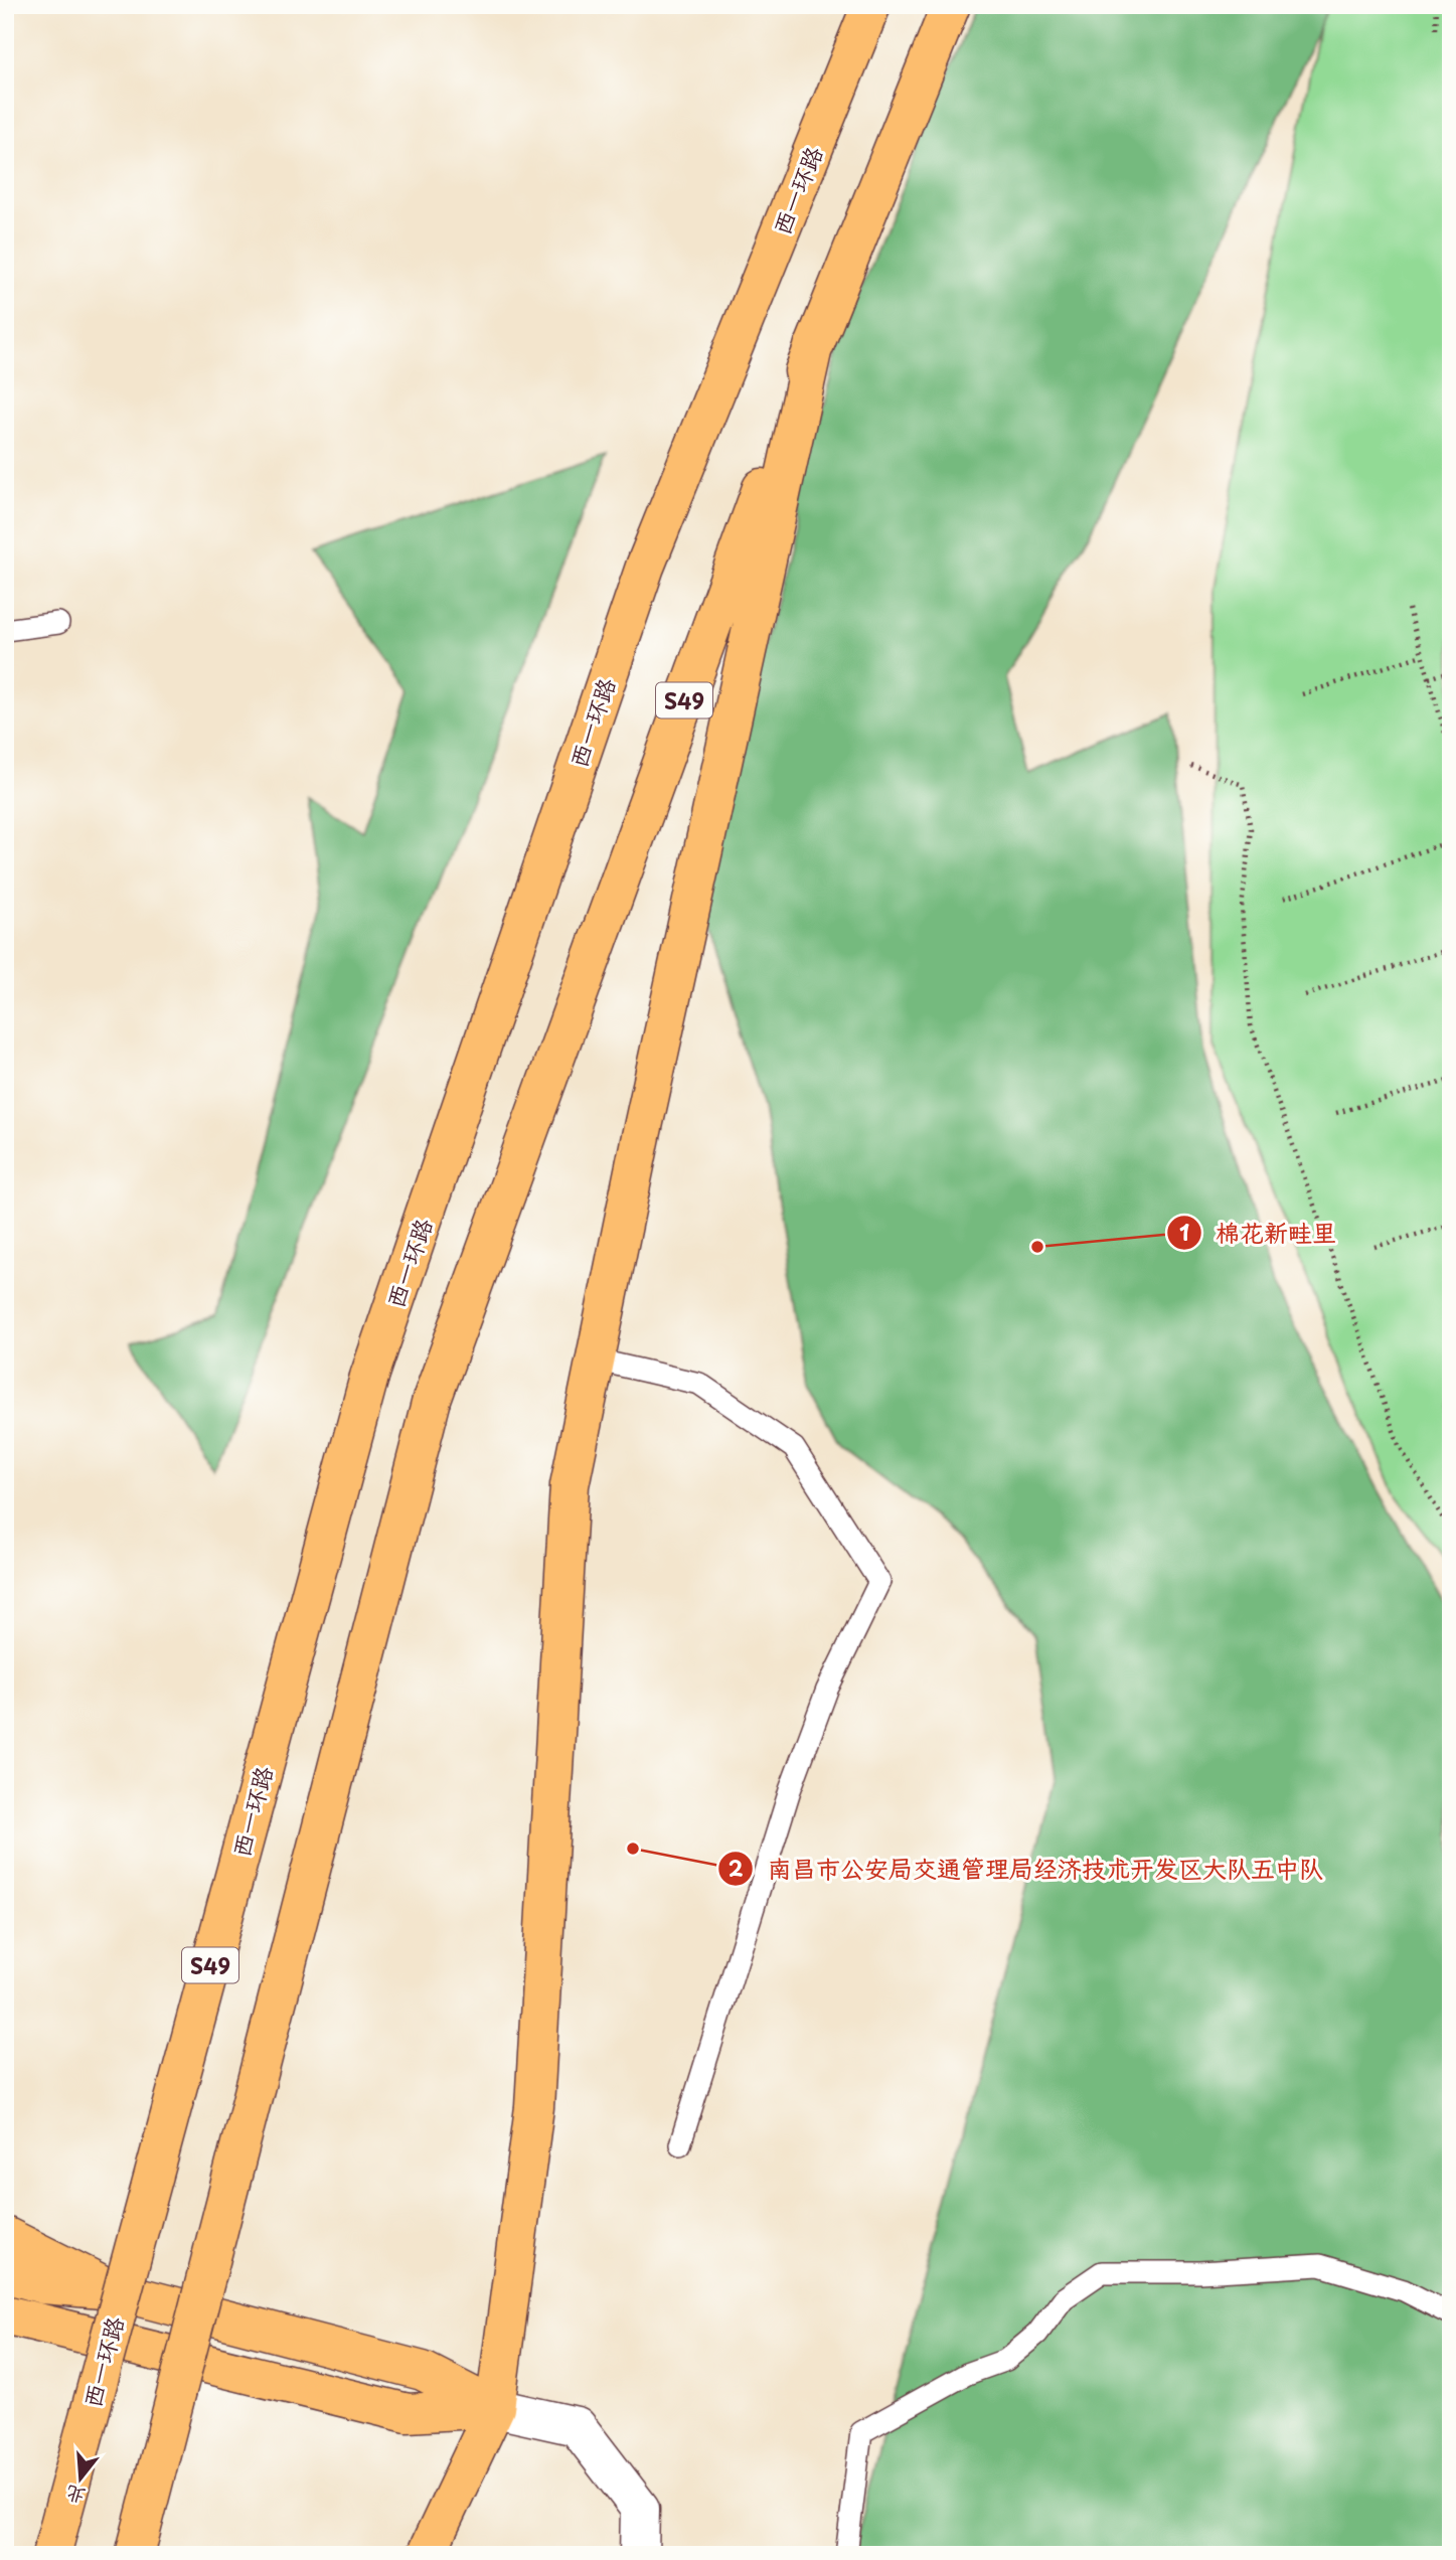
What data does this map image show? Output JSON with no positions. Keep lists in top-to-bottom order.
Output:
{
  "streets": {
    "highway": ["西一环路", "S49"]
  },
  "places": ["棉花新畦里", "南昌市公安局交通管理局经济技术开发区大队五中队"],
  "north": "bottom"
}
